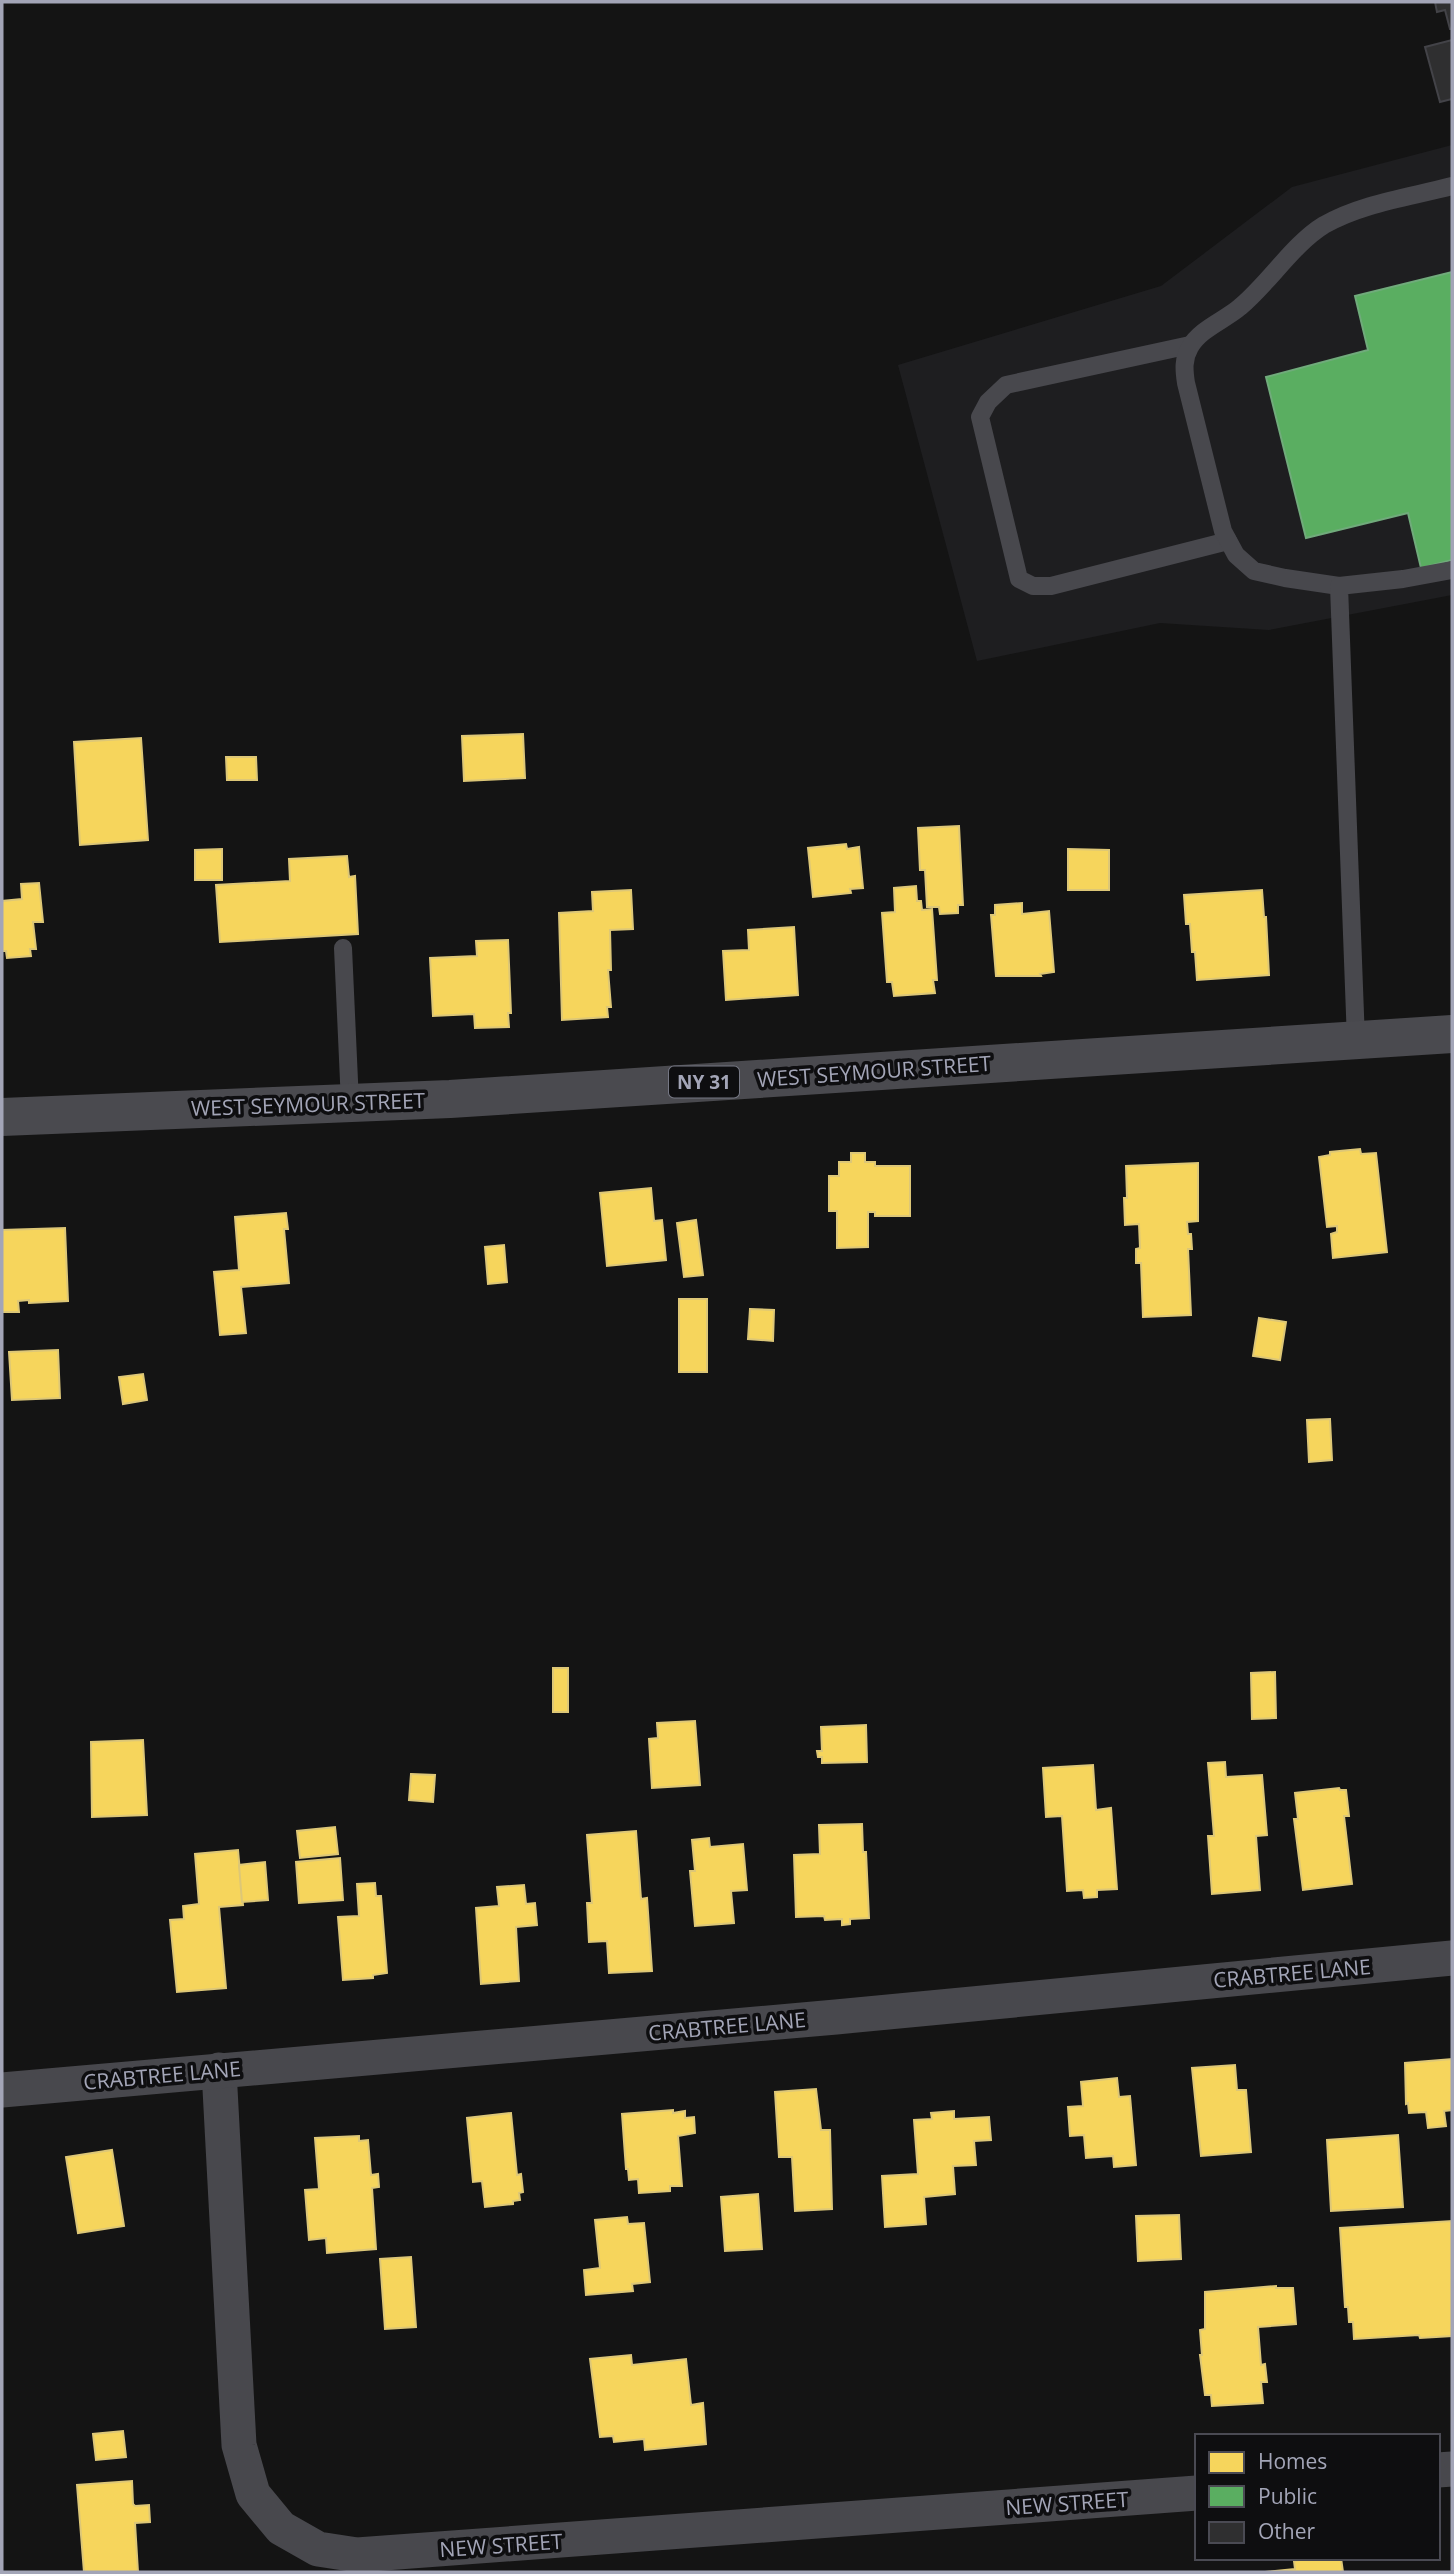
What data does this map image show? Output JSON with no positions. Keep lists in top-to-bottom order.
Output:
{
  "streets": {
    "highway": ["WEST SEYMOUR STREET", "NY 31"],
    "street": ["CRABTREE LANE", "NEW STREET"]
  },
  "crossings": [
    ["CRABTREE LANE", "NEW STREET"]
  ],
  "legend": ["Homes", "Public", "Other"]
}
